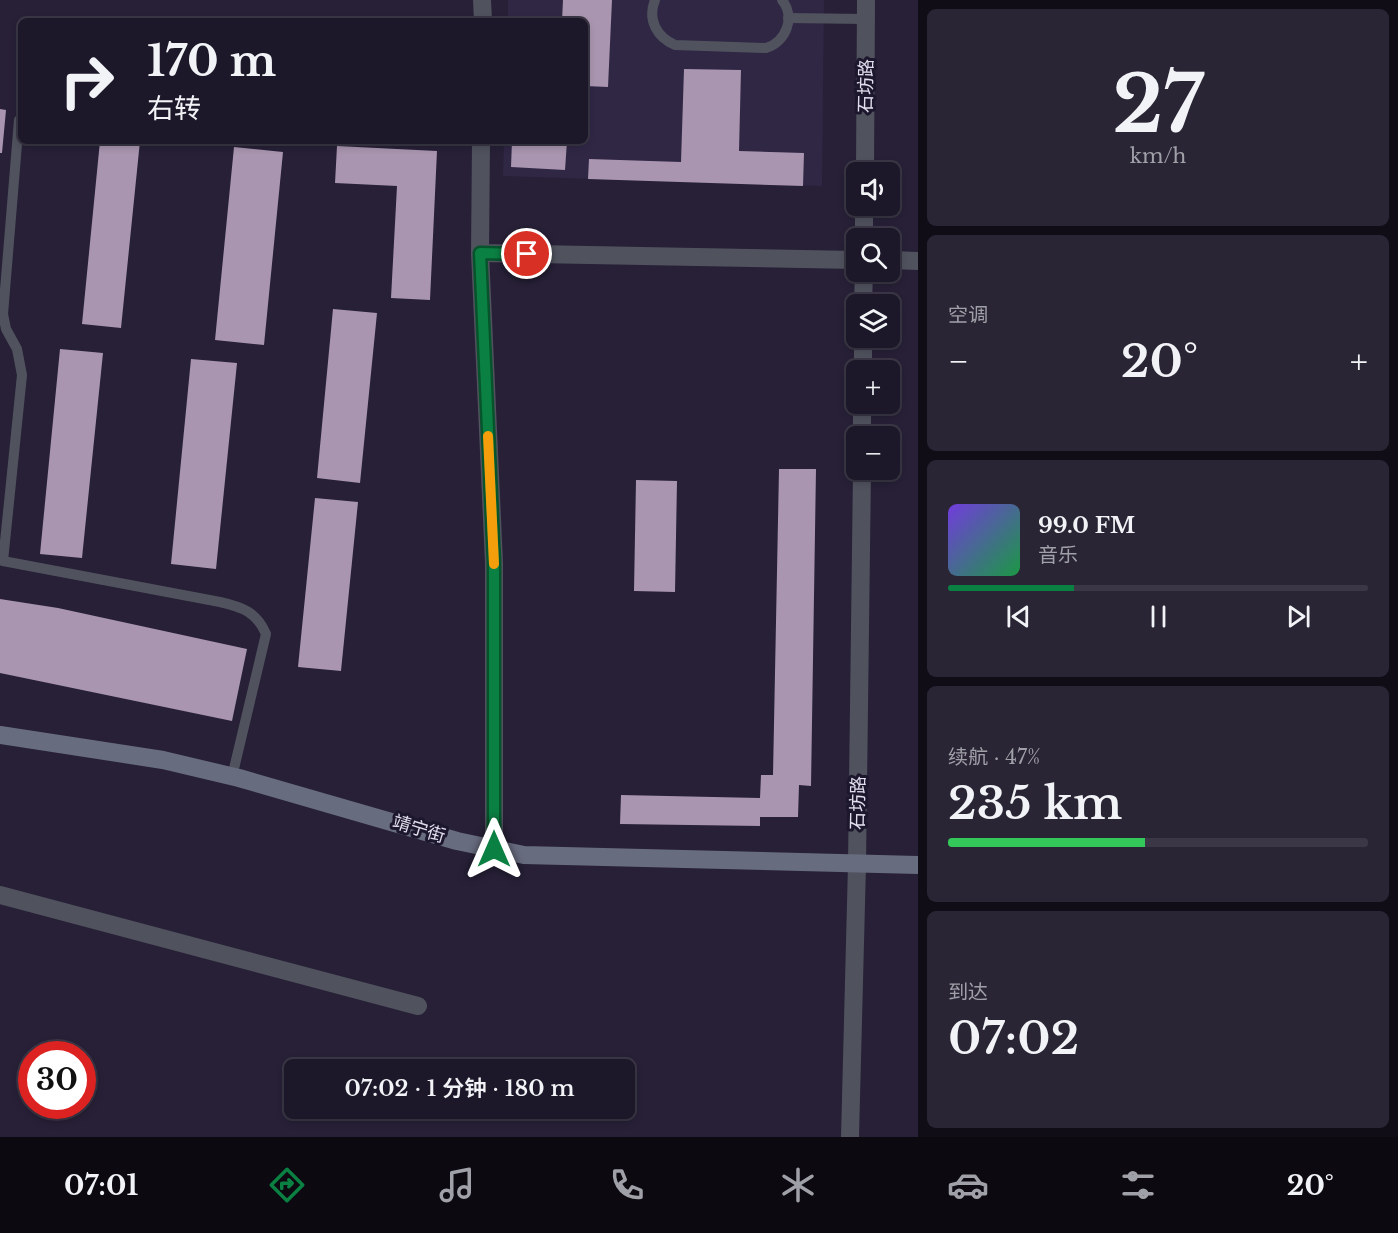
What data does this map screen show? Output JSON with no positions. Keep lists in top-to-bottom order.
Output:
{
  "streets": {
    "main road": ["靖宁街"],
    "street": ["石坊路"]
  },
  "crossings": [
    ["石坊路", "靖宁街"]
  ],
  "page": {
    "tile": [
      ["27", "km/h"],
      "空调",
      ["续航 · 47%", "235 km"],
      ["到达", "07:02"]
    ],
    "turn": ["170 m", "右转"],
    "map_buttons": ["+", "−"],
    "heat": ["−", "20°", "+"],
    "song": ["99.0 FM", "音乐"],
    "limit": "30",
    "trip": "07:02 · 1 分钟 · 180 m",
    "tabs": ["07:01", "20°"]
  }
}
